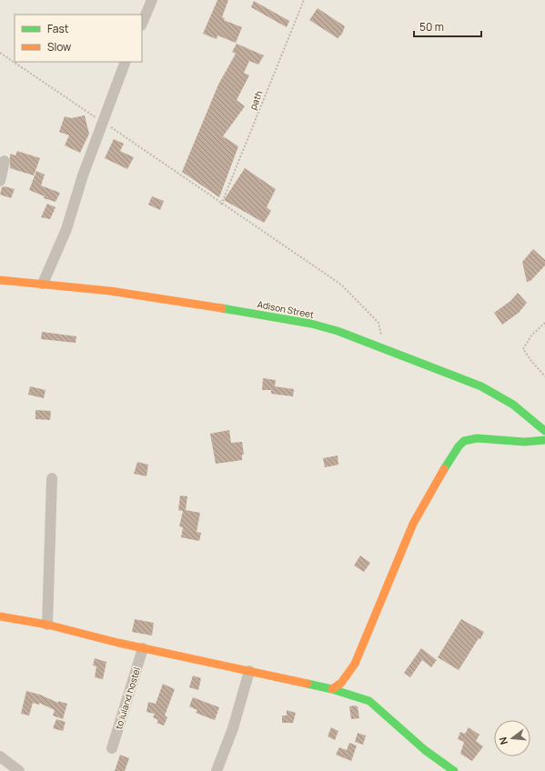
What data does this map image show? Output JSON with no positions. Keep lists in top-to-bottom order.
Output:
{
  "streets": {
    "street": ["Adison Street", "to luland hostel"],
    "path": ["path"]
  },
  "legend": ["Fast", "Slow"],
  "scale_bar": "50 m",
  "north": "left"
}
